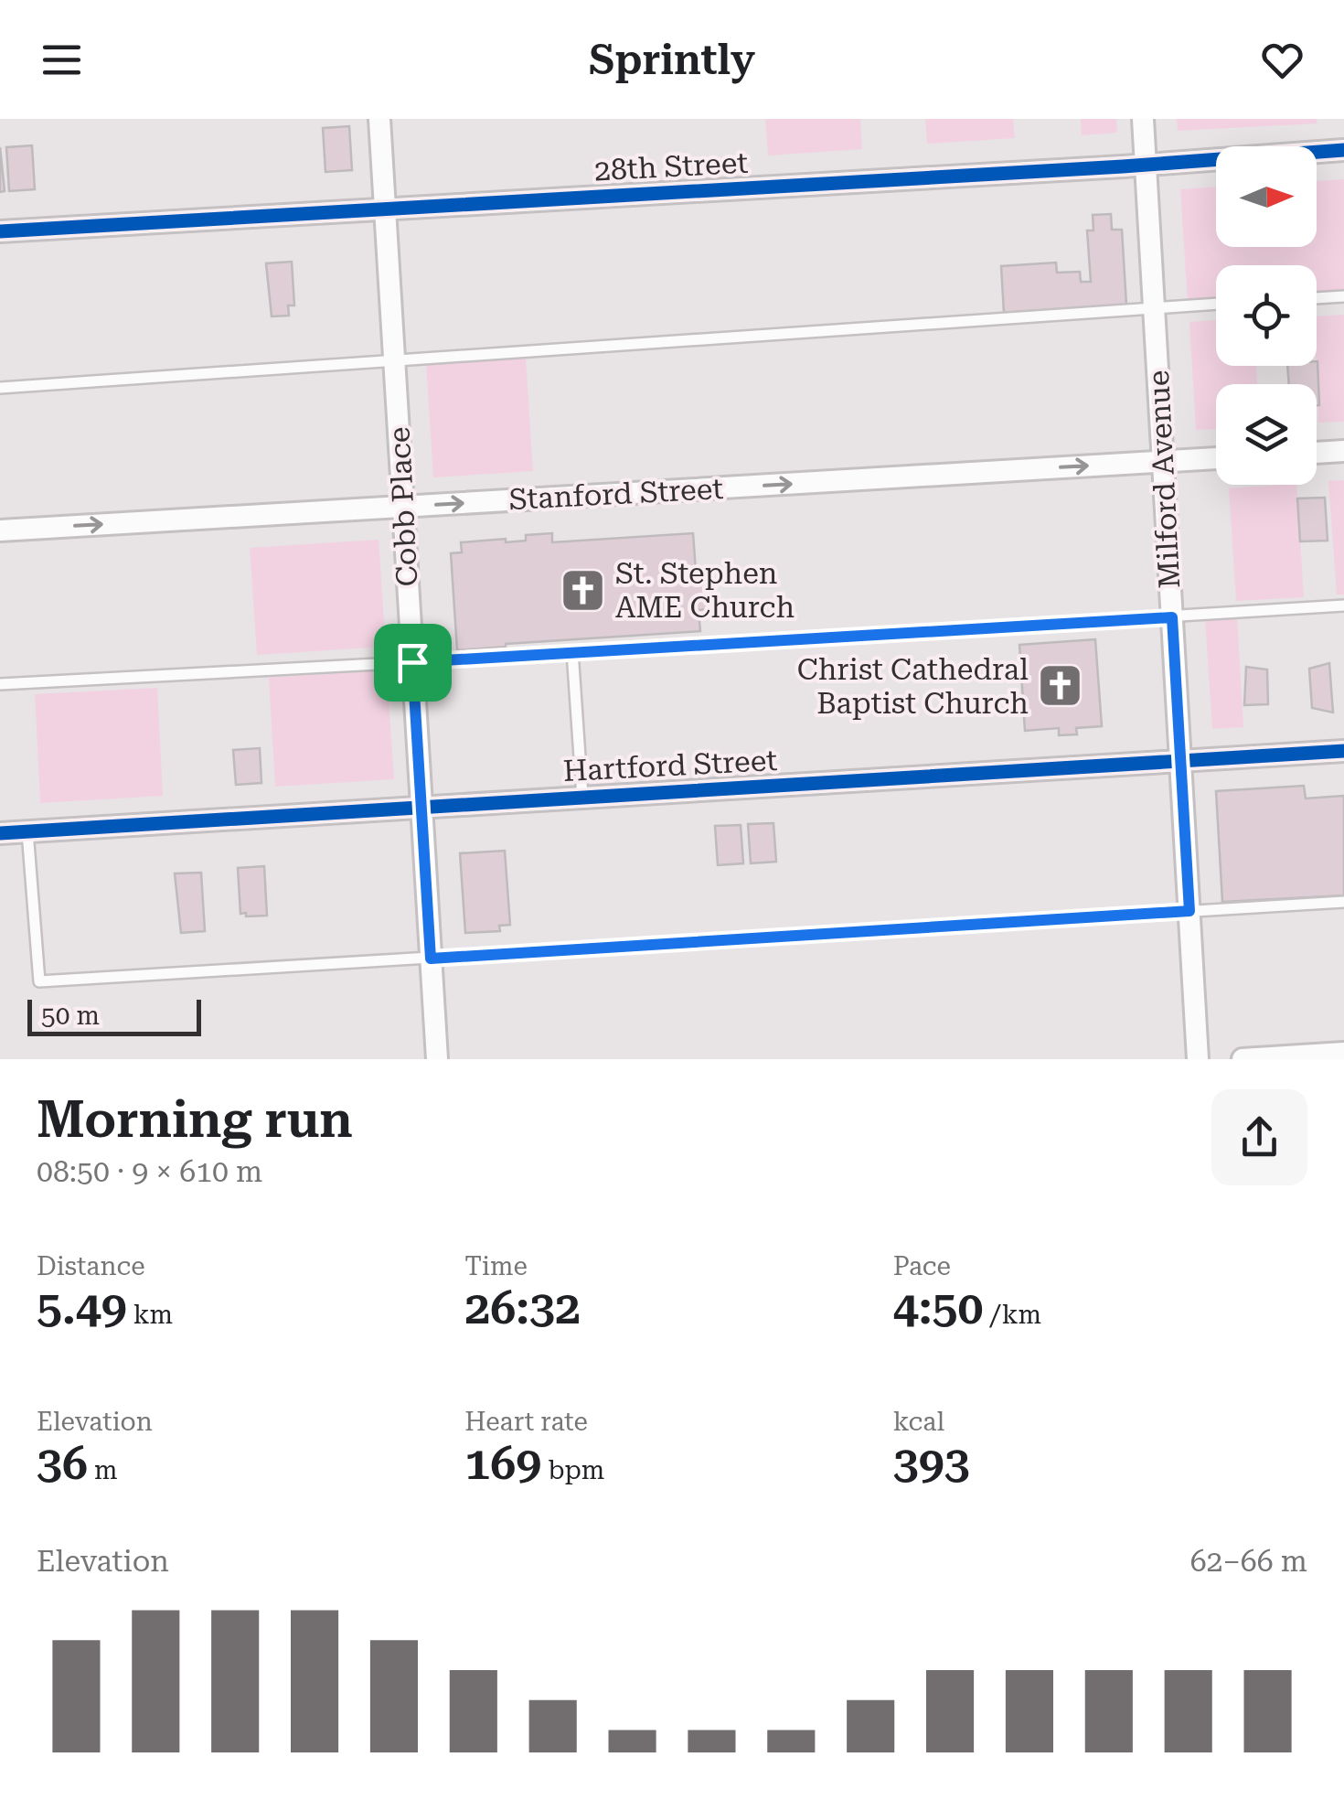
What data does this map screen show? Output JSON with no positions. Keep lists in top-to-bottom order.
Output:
{
  "streets": {
    "street": [
      "28th Street",
      "Milford Avenue",
      "Stanford Street",
      "Cobb Place",
      "Hartford Street"
    ]
  },
  "crossings": [
    ["28th Street", "Milford Avenue"],
    ["28th Street", "Cobb Place"],
    ["Milford Avenue", "Stanford Street"],
    ["Milford Avenue", "Hartford Street"],
    ["Stanford Street", "Cobb Place"],
    ["Cobb Place", "Hartford Street"]
  ],
  "one_way": ["Stanford Street"],
  "places": {
    "church": ["St. Stephen AME Church", "Christ Cathedral Baptist Church"]
  },
  "scale_bar": "50 m",
  "north": "right",
  "page": {
    "header": "Sprintly",
    "scale": "50 m",
    "heading": ["Morning run", "08:50 · 9 × 610 m"],
    "stats": [
      ["Distance", "5.49 km"],
      ["Time", "26:32"],
      ["Pace", "4:50 /km"],
      ["Elevation", "36 m"],
      ["Heart rate", "169 bpm"],
      ["kcal", "393"]
    ],
    "chart": ["Elevation", "62–66 m"]
  }
}
